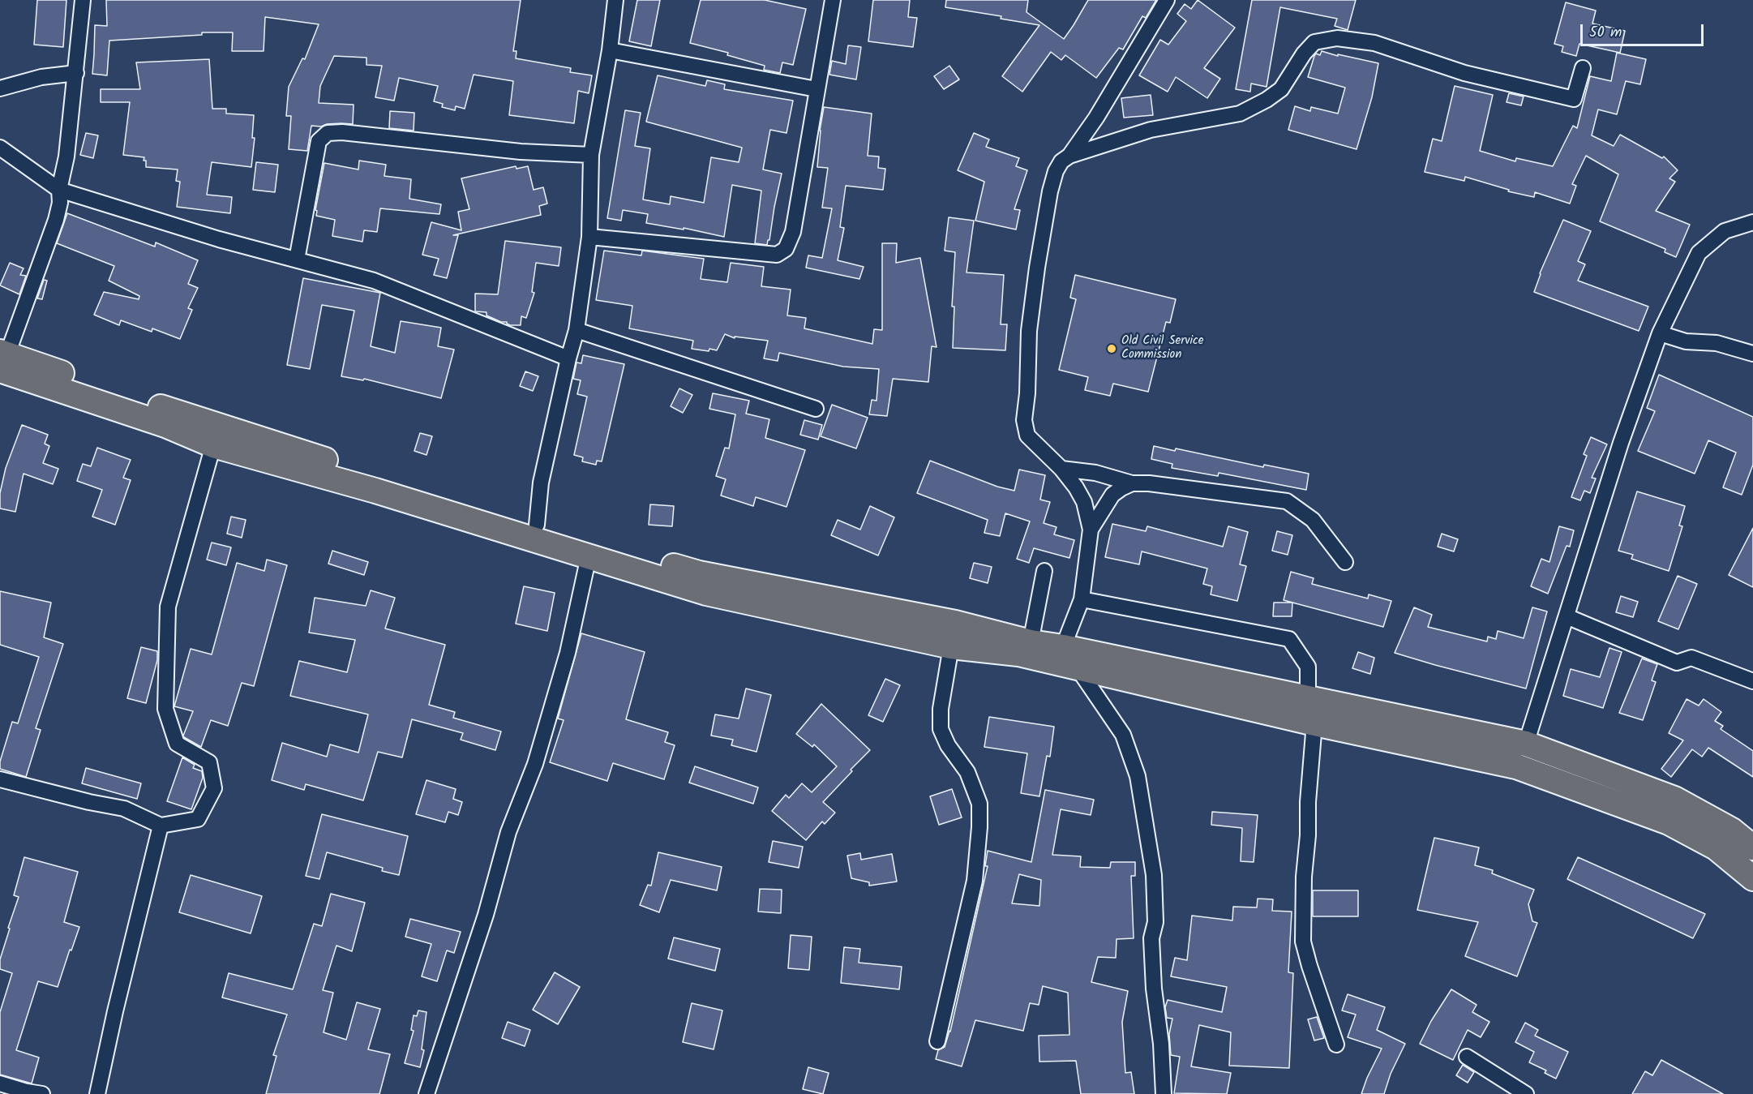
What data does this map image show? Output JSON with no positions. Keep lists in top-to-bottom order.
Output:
{
  "places": ["Old Civil Service Commission"],
  "scale_bar": "50 m"
}
